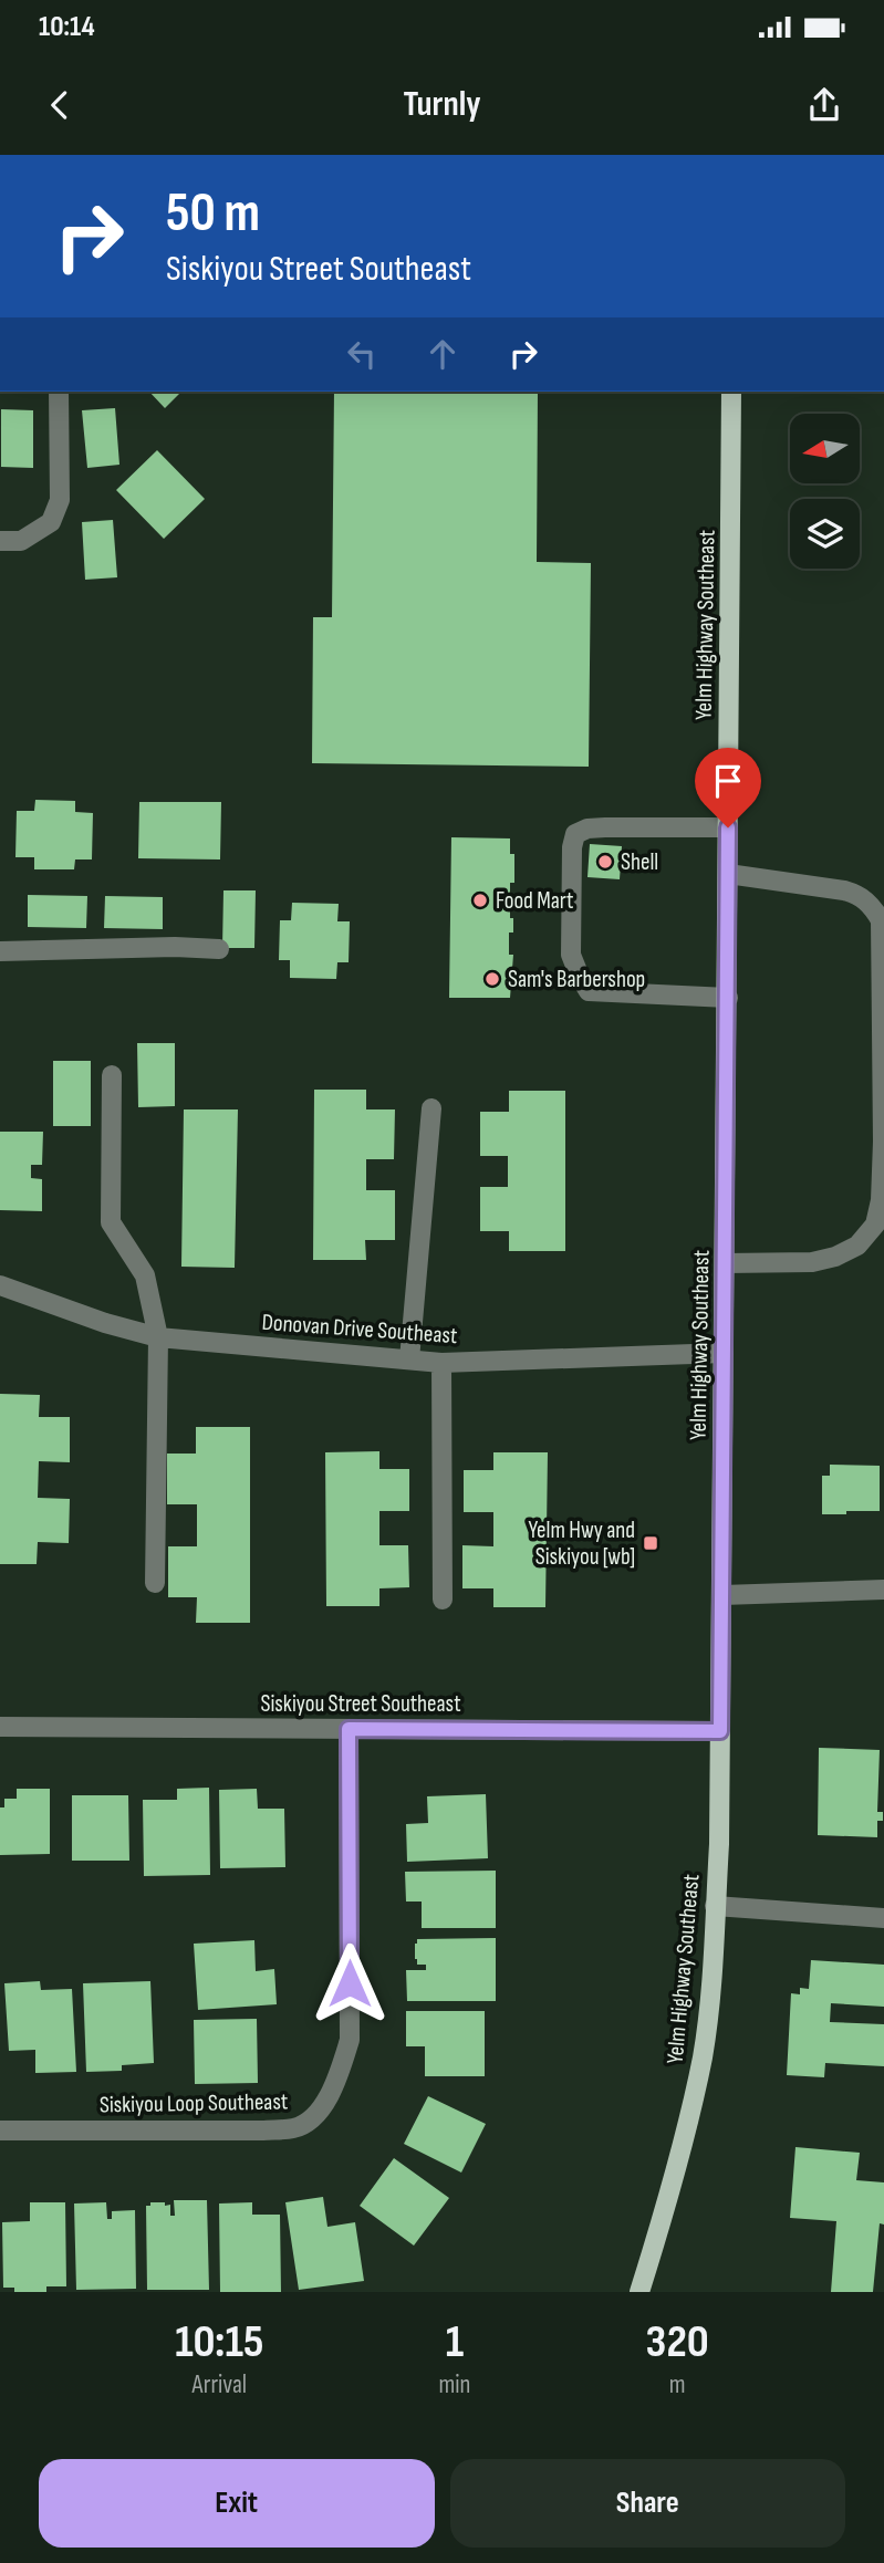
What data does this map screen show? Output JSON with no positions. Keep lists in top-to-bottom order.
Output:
{
  "streets": {
    "main road": ["Yelm Highway Southeast"],
    "street": ["Donovan Drive Southeast", "Siskiyou Street Southeast", "Siskiyou Loop Southeast"]
  },
  "crossings": [
    ["Yelm Highway Southeast", "Donovan Drive Southeast"],
    ["Yelm Highway Southeast", "Siskiyou Street Southeast"],
    ["Siskiyou Street Southeast", "Siskiyou Loop Southeast"]
  ],
  "places": {
    "other": ["Shell", "Food Mart", "Sam's Barbershop"],
    "transit": ["Yelm Hwy and Siskiyou [wb]"]
  },
  "north": "left",
  "page": {
    "status": "10:14",
    "header": "Turnly",
    "turn": ["50 m", "Siskiyou Street Southeast"],
    "eta": [
      "10:15",
      "Arrival",
      "1",
      "min",
      "320",
      "m"
    ],
    "buttons": ["Exit", "Share"]
  }
}
